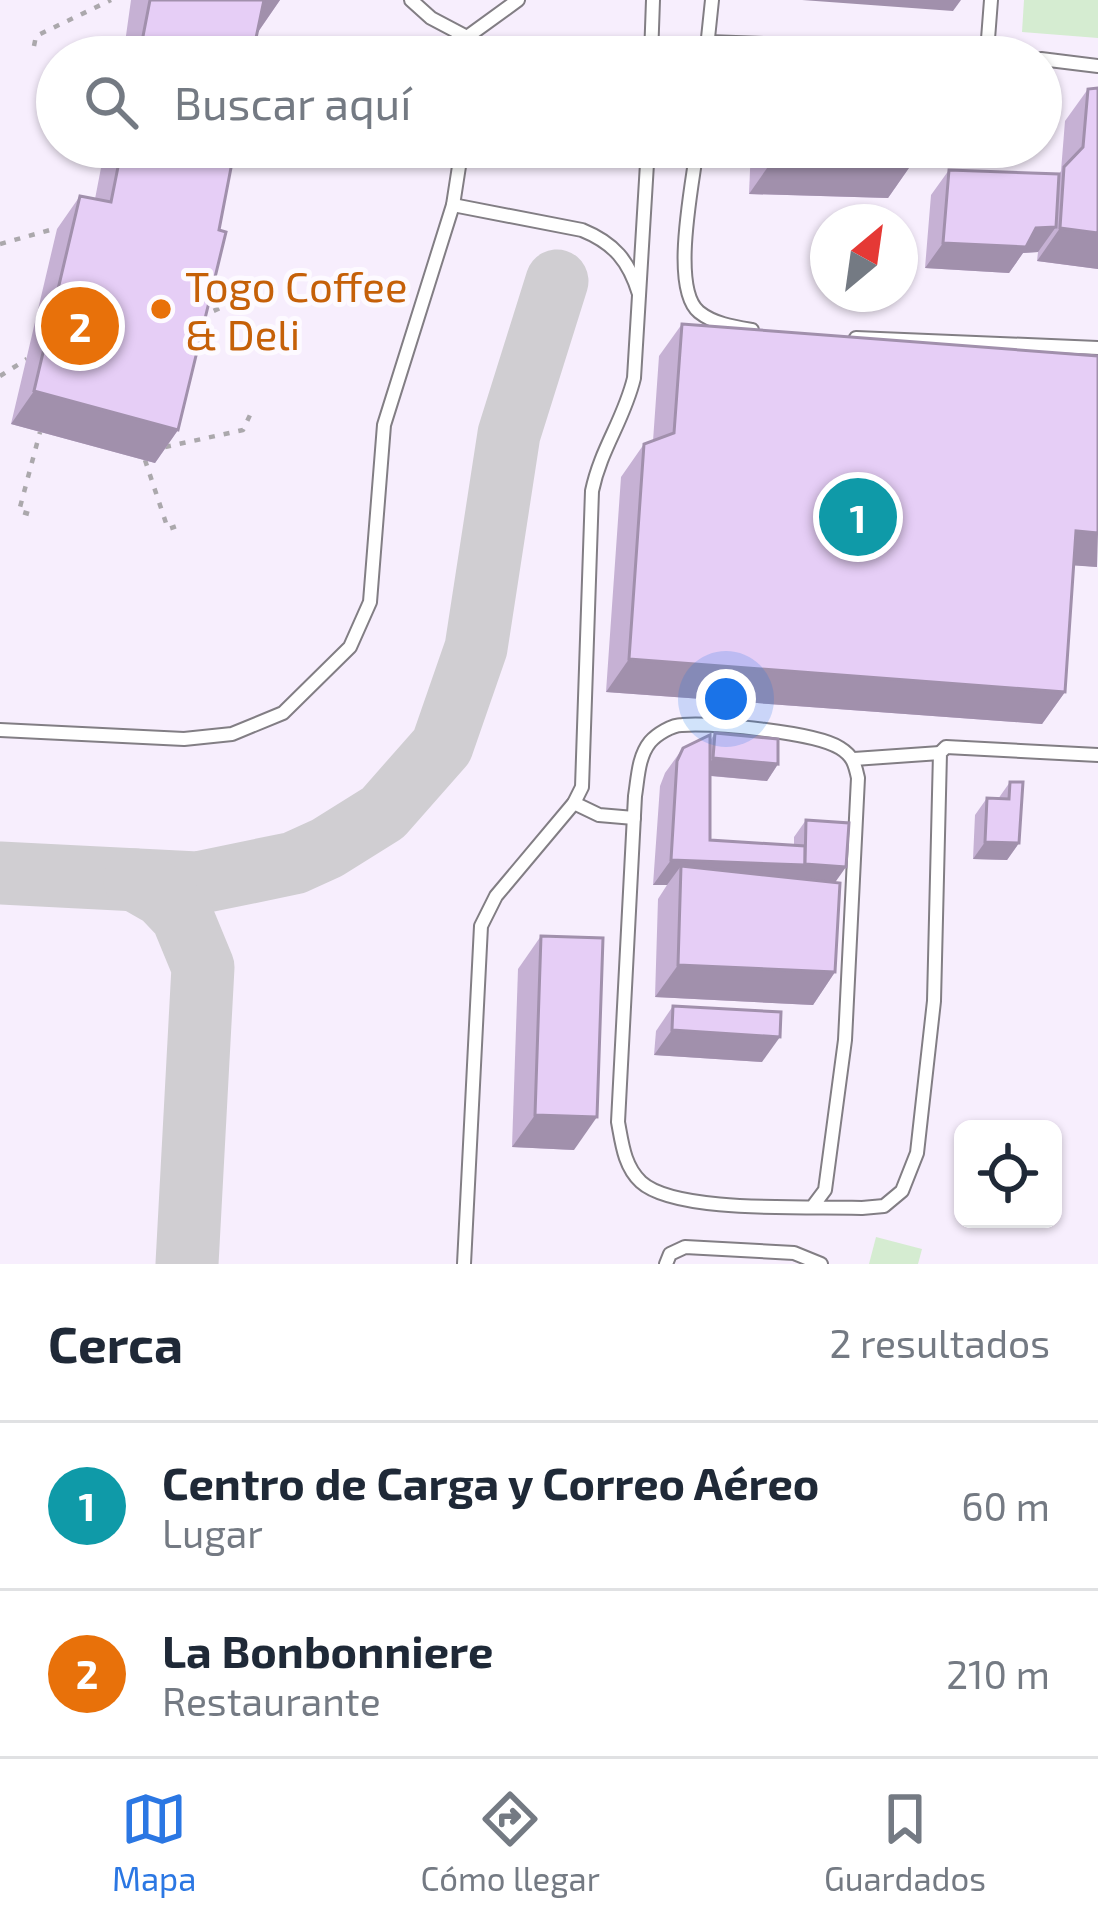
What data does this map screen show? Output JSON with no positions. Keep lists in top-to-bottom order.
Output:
{
  "places": ["Togo Coffee & Deli"],
  "north": "top right",
  "page": {
    "search": "Buscar aquí",
    "pins": ["2", "1"],
    "heading": ["Cerca", "2 resultados"],
    "list": [
      {
        "mark": "1",
        "name": "Centro de Carga y Correo Aéreo",
        "note": "Lugar",
        "value": "60 m"
      },
      {
        "mark": "2",
        "name": "La Bonbonniere",
        "note": "Restaurante",
        "value": "210 m"
      }
    ],
    "nav": ["Mapa", "Cómo llegar", "Guardados"]
  }
}
